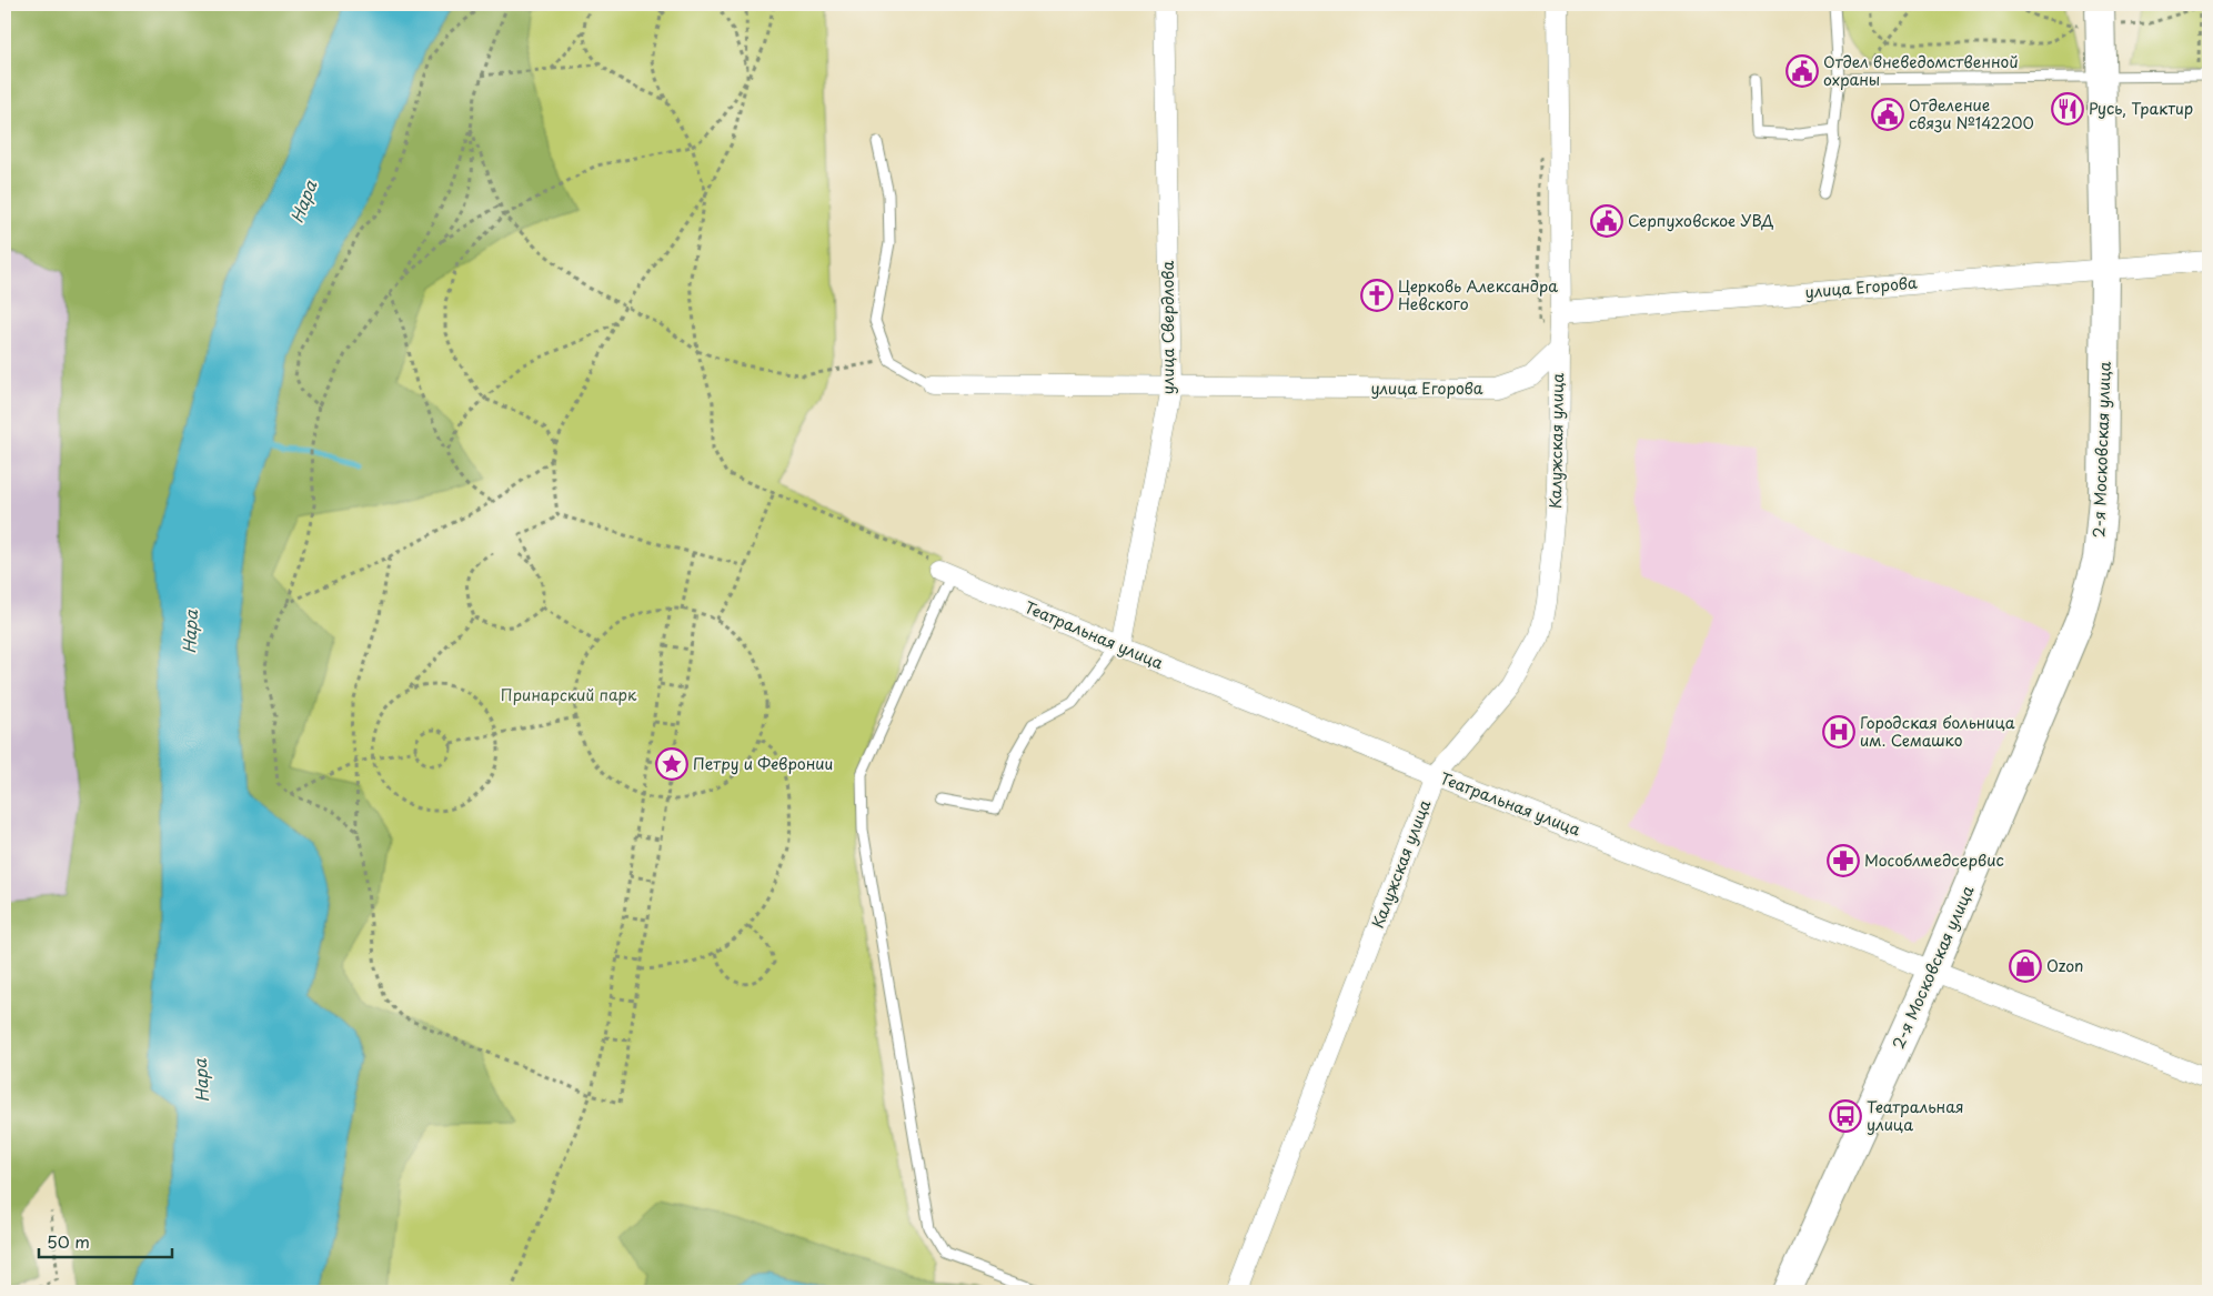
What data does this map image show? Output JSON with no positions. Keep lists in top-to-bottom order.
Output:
{
  "streets": {
    "street": [
      "улица Егорова",
      "улица Свердлова",
      "Калужская улица",
      "2-я Московская улица",
      "Театральная улица"
    ]
  },
  "crossings": [
    ["улица Егорова", "улица Свердлова"],
    ["улица Егорова", "Калужская улица"],
    ["улица Егорова", "2-я Московская улица"],
    ["улица Свердлова", "Театральная улица"],
    ["Калужская улица", "Театральная улица"],
    ["2-я Московская улица", "Театральная улица"]
  ],
  "water": ["Нара"],
  "parks": ["Принарский парк"],
  "places": {
    "public building": ["Отдел вневедомственной охраны", "Отделение связи №142200", "Серпуховское УВД"],
    "restaurant": ["Русь, Трактир"],
    "church": ["Церковь Александра Невского"],
    "hospital": ["Городская больница им. Семашко"],
    "place": ["Петру и Февронии"],
    "pharmacy": ["Мособлмедсервис"],
    "shop": ["Ozon"],
    "bus stop": ["Театральная улица"]
  },
  "scale_bar": "50 m"
}
